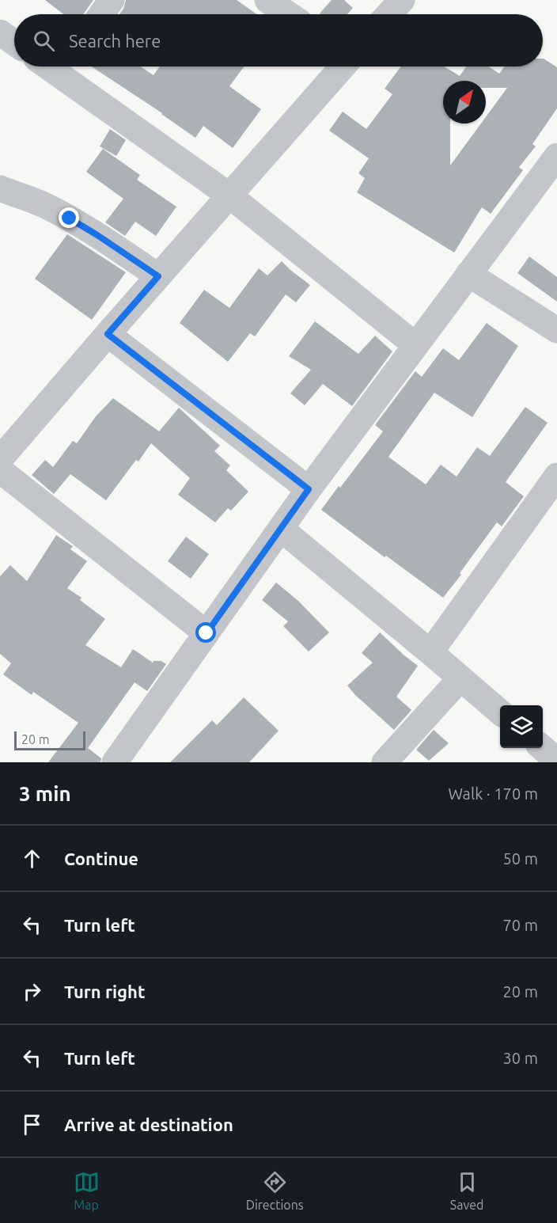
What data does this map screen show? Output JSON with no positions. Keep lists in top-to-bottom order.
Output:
{
  "scale_bar": "20 m",
  "north": "top right",
  "page": {
    "search": "Search here",
    "scale": "20 m",
    "heading": ["3 min", "Walk · 170 m"],
    "list": [
      ["Continue", "50 m"],
      ["Turn left", "70 m"],
      ["Turn right", "20 m"],
      ["Turn left", "30 m"],
      "Arrive at destination"
    ],
    "nav": ["Map", "Directions", "Saved"]
  }
}
